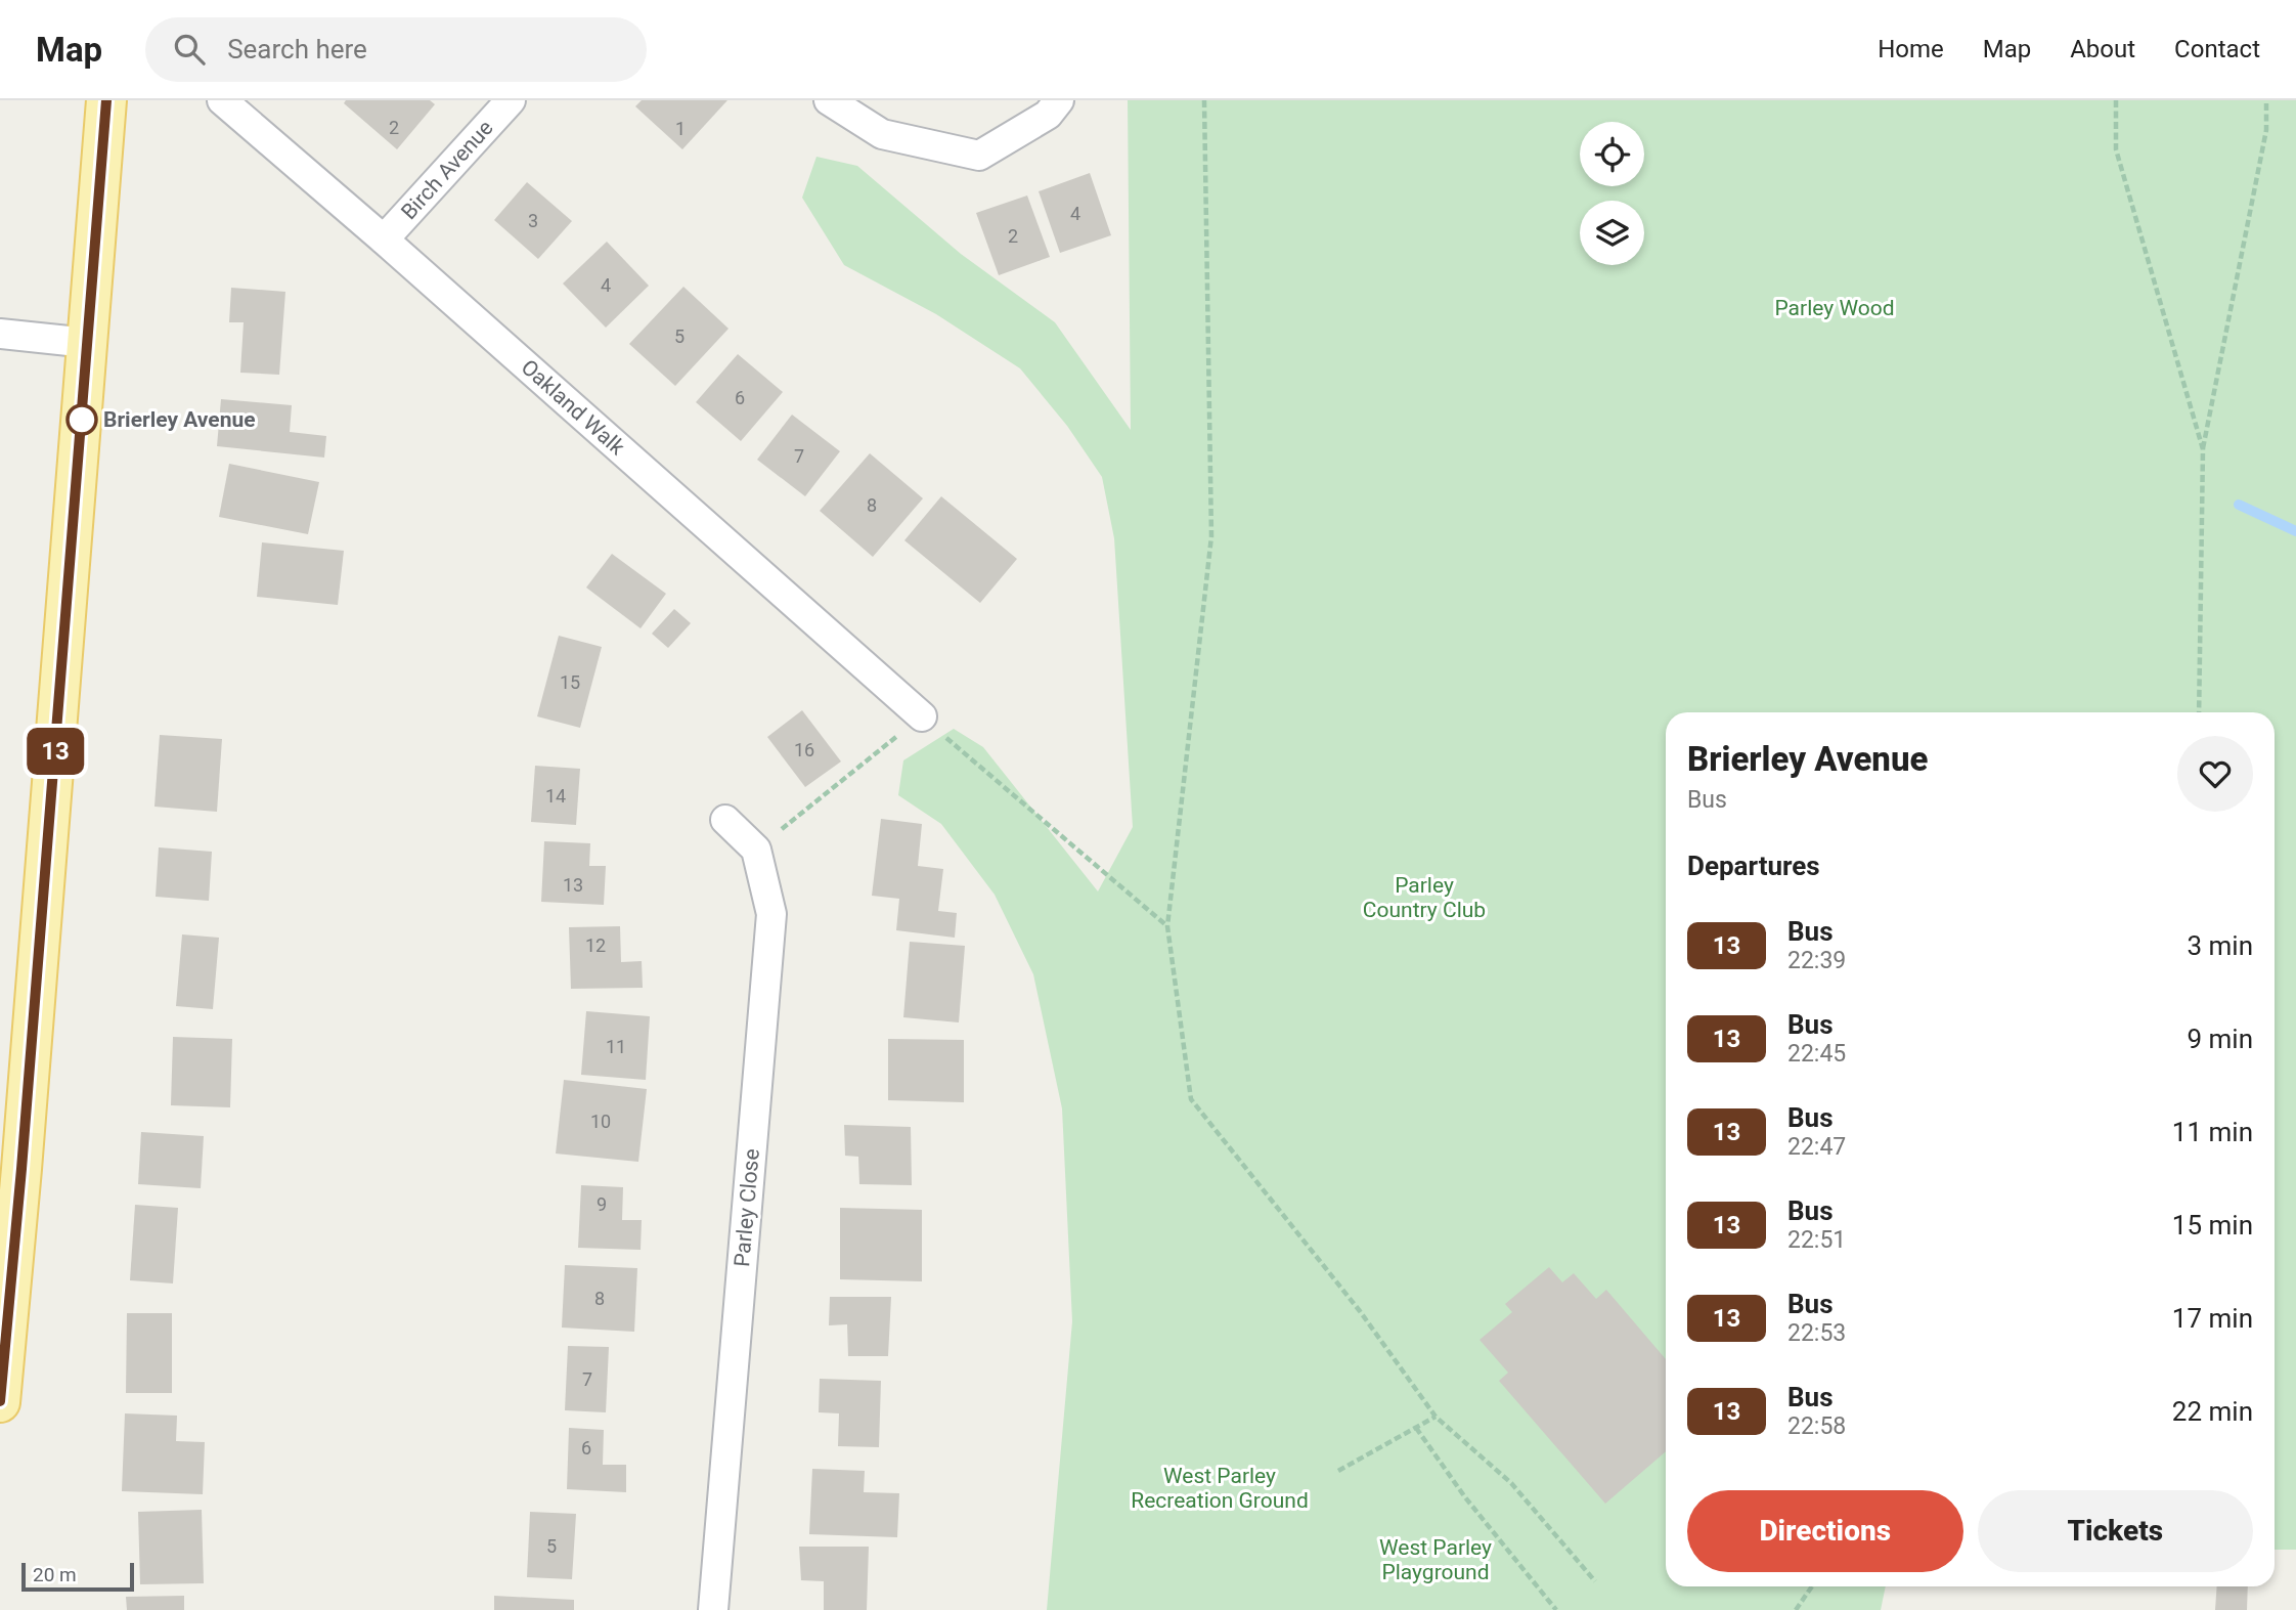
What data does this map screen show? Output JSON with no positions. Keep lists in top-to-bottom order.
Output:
{
  "streets": {
    "street": ["Birch Avenue", "Oakland Walk", "Parley Close"]
  },
  "crossings": [
    ["Birch Avenue", "Oakland Walk"]
  ],
  "parks": [
    "Parley Wood",
    "Parley Country Club",
    "West Parley Recreation Ground",
    "West Parley Playground"
  ],
  "places": ["Brierley Avenue"],
  "lines": ["bus line 13"],
  "house_numbers": [
    "2",
    "1",
    "4",
    "3",
    "2",
    "4",
    "5",
    "6",
    "7",
    "8",
    "15",
    "16",
    "14",
    "13",
    "12",
    "11",
    "10",
    "9",
    "8",
    "7",
    "6",
    "5"
  ],
  "scale_bar": "20 m",
  "page": {
    "header": "Map",
    "search": "Search here",
    "nav": [
      "Home",
      "Map",
      "About",
      "Contact"
    ],
    "on_map": "13",
    "heading": [
      ["Brierley Avenue", "Bus"],
      "Departures"
    ],
    "list": [
      {
        "mark": "13",
        "name": "Bus",
        "note": "22:39",
        "value": "3 min"
      },
      {
        "mark": "13",
        "name": "Bus",
        "note": "22:45",
        "value": "9 min"
      },
      {
        "mark": "13",
        "name": "Bus",
        "note": "22:47",
        "value": "11 min"
      },
      {
        "mark": "13",
        "name": "Bus",
        "note": "22:51",
        "value": "15 min"
      },
      {
        "mark": "13",
        "name": "Bus",
        "note": "22:53",
        "value": "17 min"
      },
      {
        "mark": "13",
        "name": "Bus",
        "note": "22:58",
        "value": "22 min"
      }
    ],
    "buttons": ["Directions", "Tickets"],
    "scale": "20 m"
  }
}
